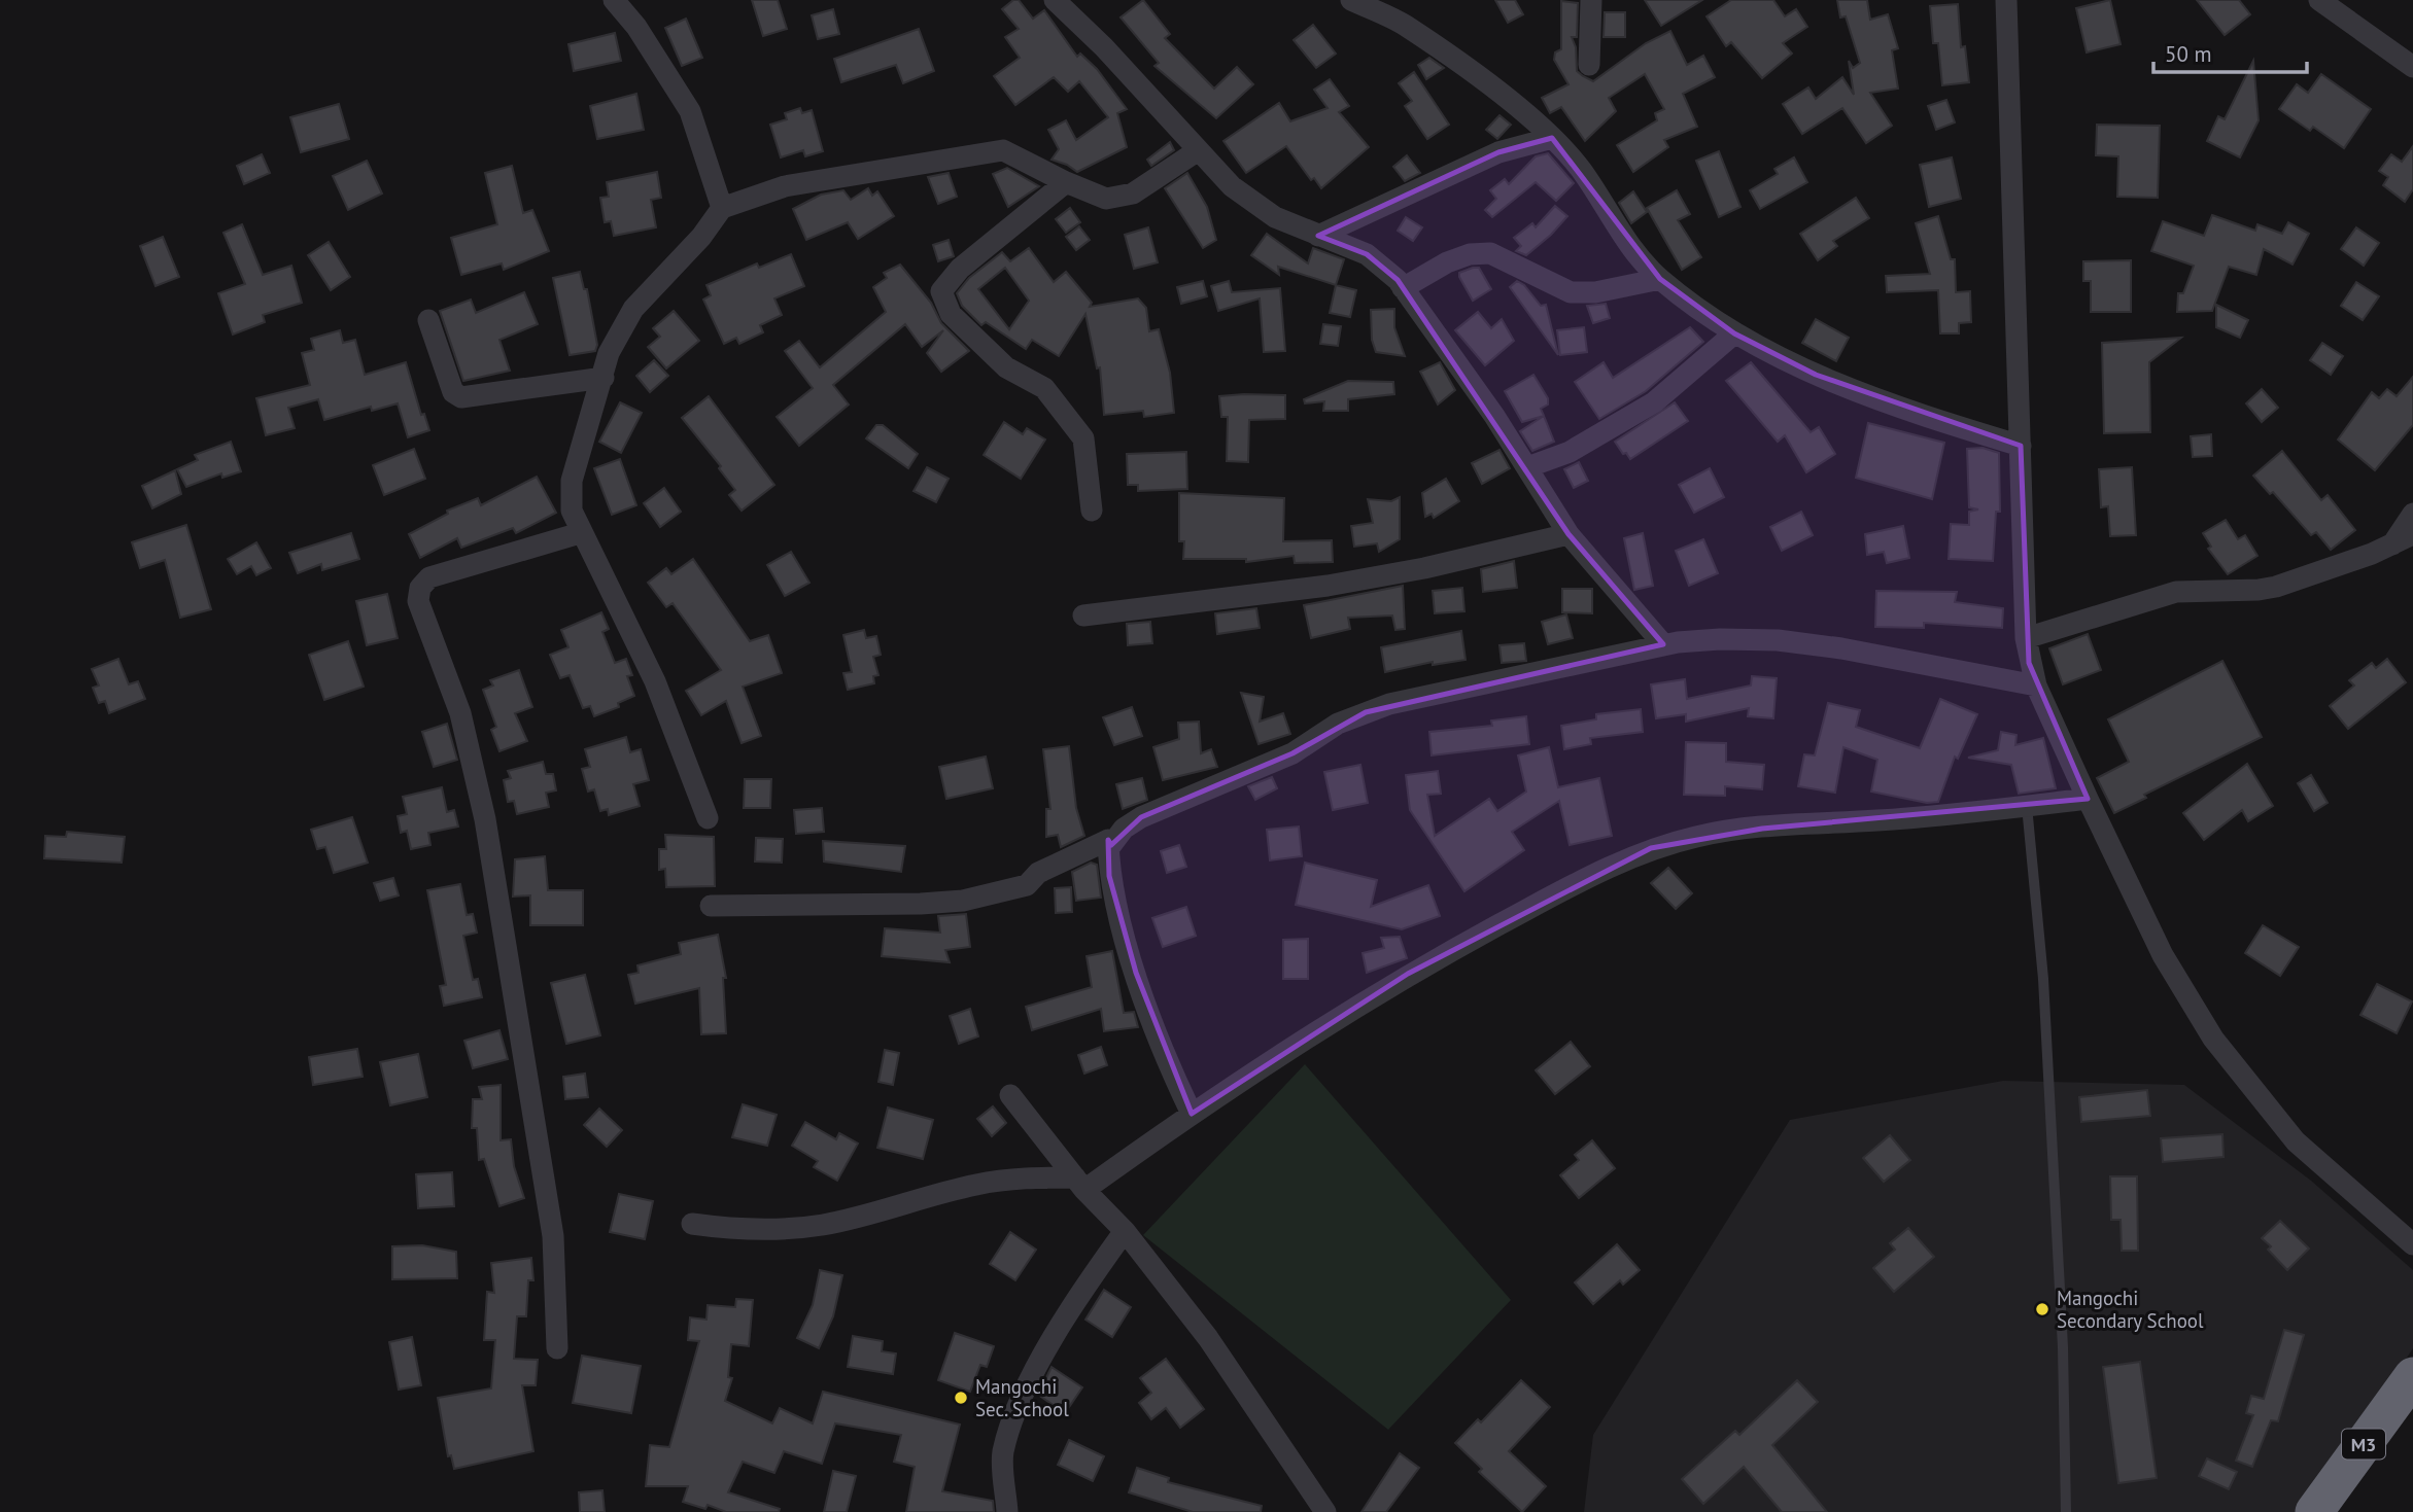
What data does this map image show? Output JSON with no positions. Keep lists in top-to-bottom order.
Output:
{
  "streets": {
    "highway": ["M3"]
  },
  "places": ["Mangochi Secondary School", "Mangochi Sec. School"],
  "scale_bar": "50 m"
}
